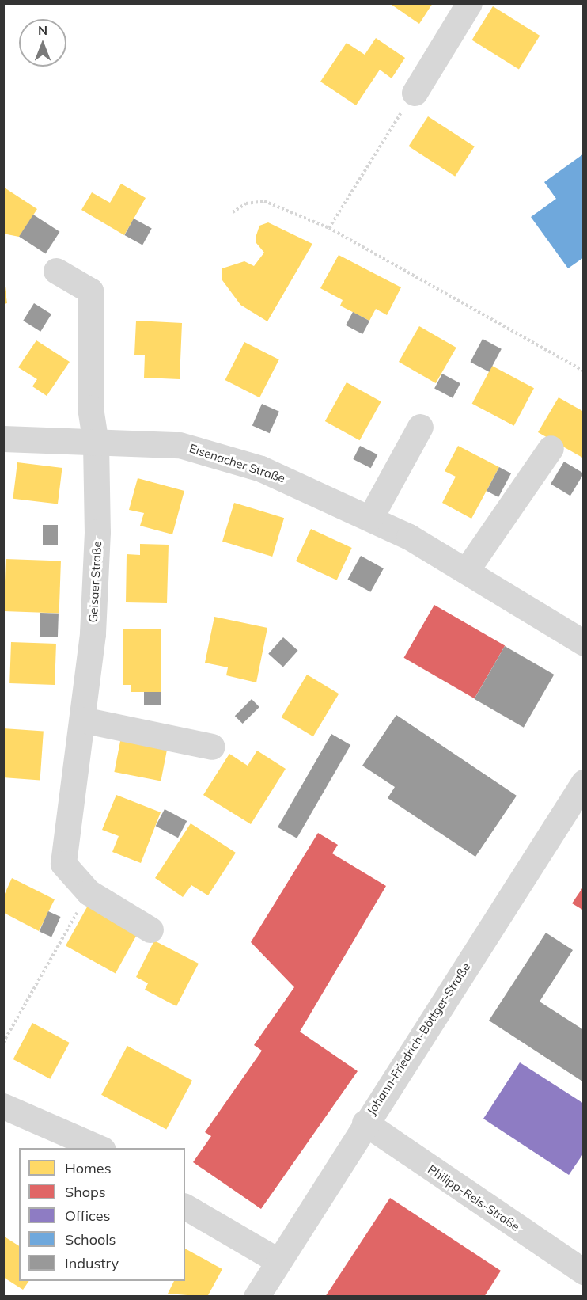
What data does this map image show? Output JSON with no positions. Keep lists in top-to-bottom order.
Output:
{
  "streets": {
    "street": [
      "Eisenacher Straße",
      "Geisaer Straße",
      "Johann-Friedrich-Böttger-Straße",
      "Philipp-Reis-Straße"
    ]
  },
  "crossings": [
    ["Eisenacher Straße", "Geisaer Straße"],
    ["Johann-Friedrich-Böttger-Straße", "Philipp-Reis-Straße"]
  ],
  "legend": [
    "Homes",
    "Shops",
    "Offices",
    "Schools",
    "Industry"
  ],
  "north": "top"
}
